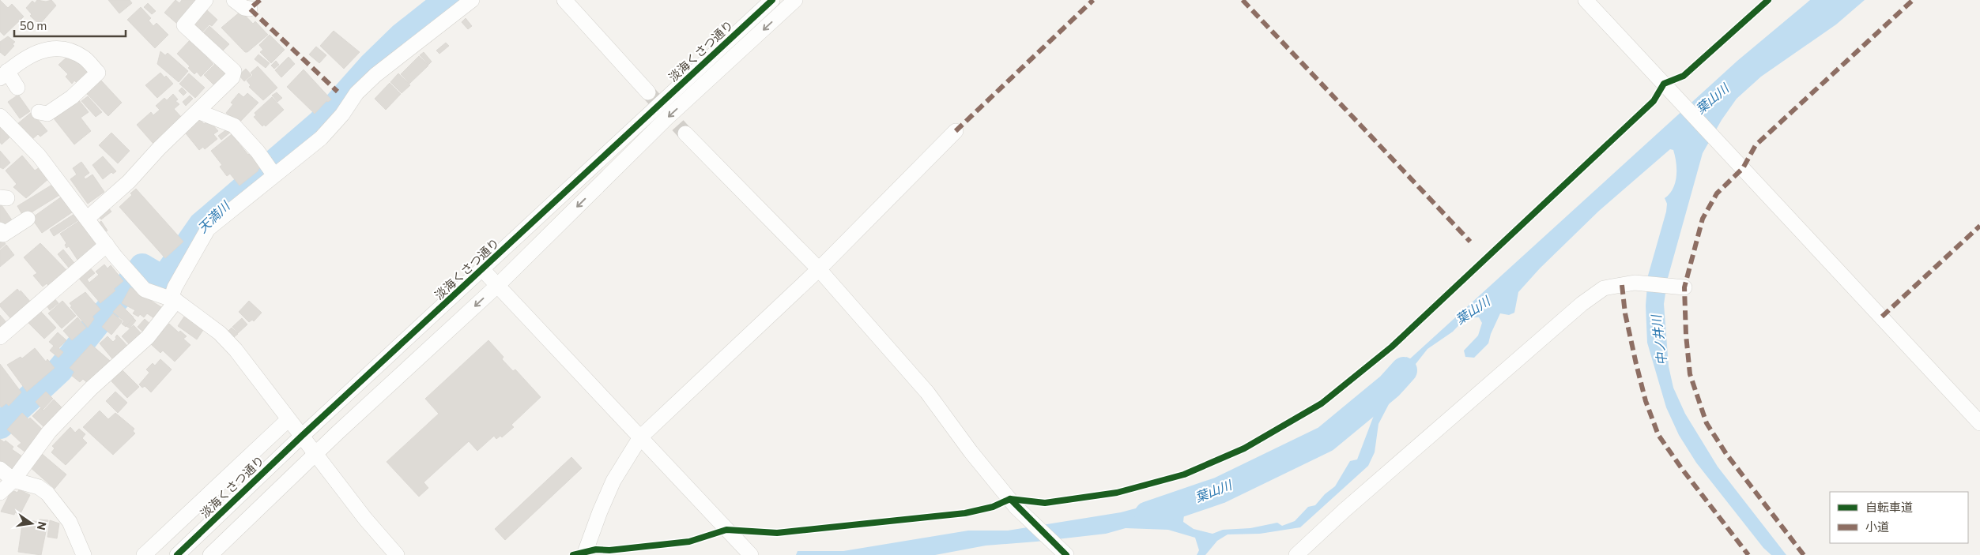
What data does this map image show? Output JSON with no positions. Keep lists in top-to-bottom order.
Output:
{
  "streets": {
    "street": ["淡海くさつ通り"]
  },
  "water": ["葉山川", "天満川", "中ノ井川"],
  "legend": ["自転車道", "小道"],
  "scale_bar": "50 m",
  "north": "right"
}
